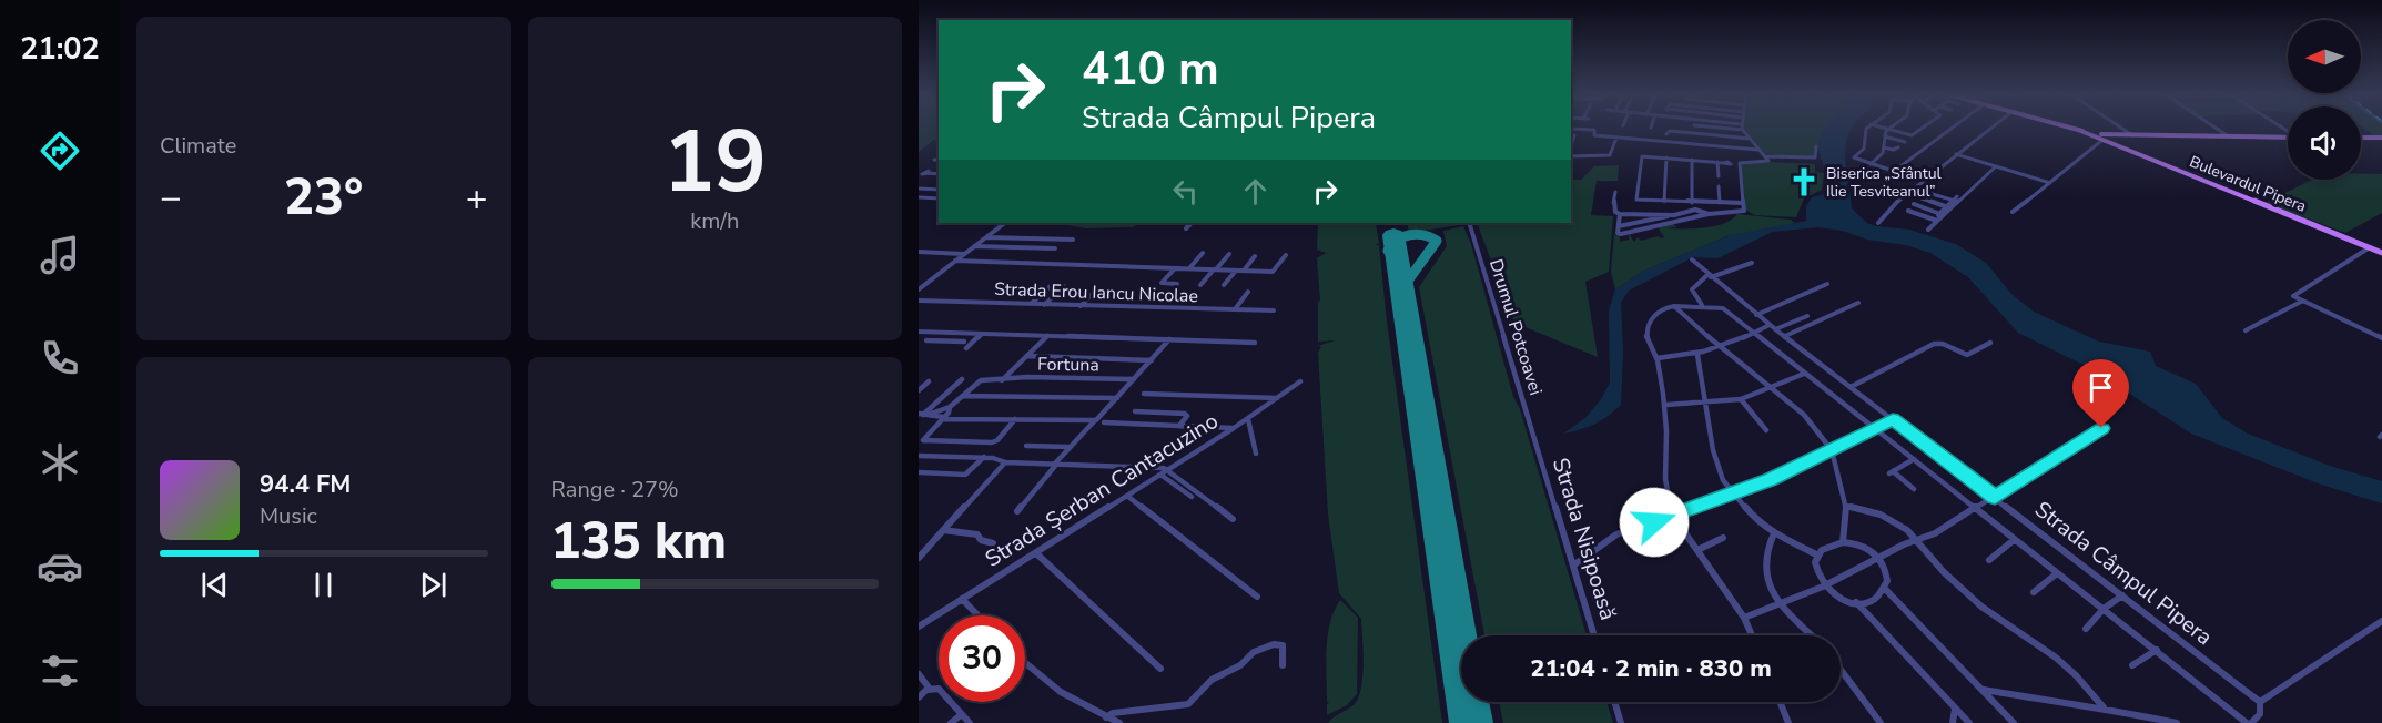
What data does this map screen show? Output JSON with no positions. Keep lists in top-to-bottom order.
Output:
{
  "streets": {
    "main road": ["Bulevardul Pipera"],
    "street": [
      "Strada Erou Iancu Nicolae",
      "Drumul Potcoavei",
      "Fortuna",
      "Strada Șerban Cantacuzino",
      "Strada Nisipoasă",
      "Strada Câmpul Pipera"
    ]
  },
  "crossings": [
    ["Drumul Potcoavei", "Strada Nisipoasă"]
  ],
  "places": {
    "church": ["Biserica „Sfântul Ilie Tesviteanul”"]
  },
  "north": "left",
  "page": {
    "tabs": "21:02",
    "tile": [
      "Climate",
      ["19", "km/h"],
      ["Range · 27%", "135 km"]
    ],
    "turn": ["410 m", "Strada Câmpul Pipera"],
    "heat": ["−", "23°", "+"],
    "song": ["94.4 FM", "Music"],
    "limit": "30",
    "trip": "21:04 · 2 min · 830 m"
  }
}
